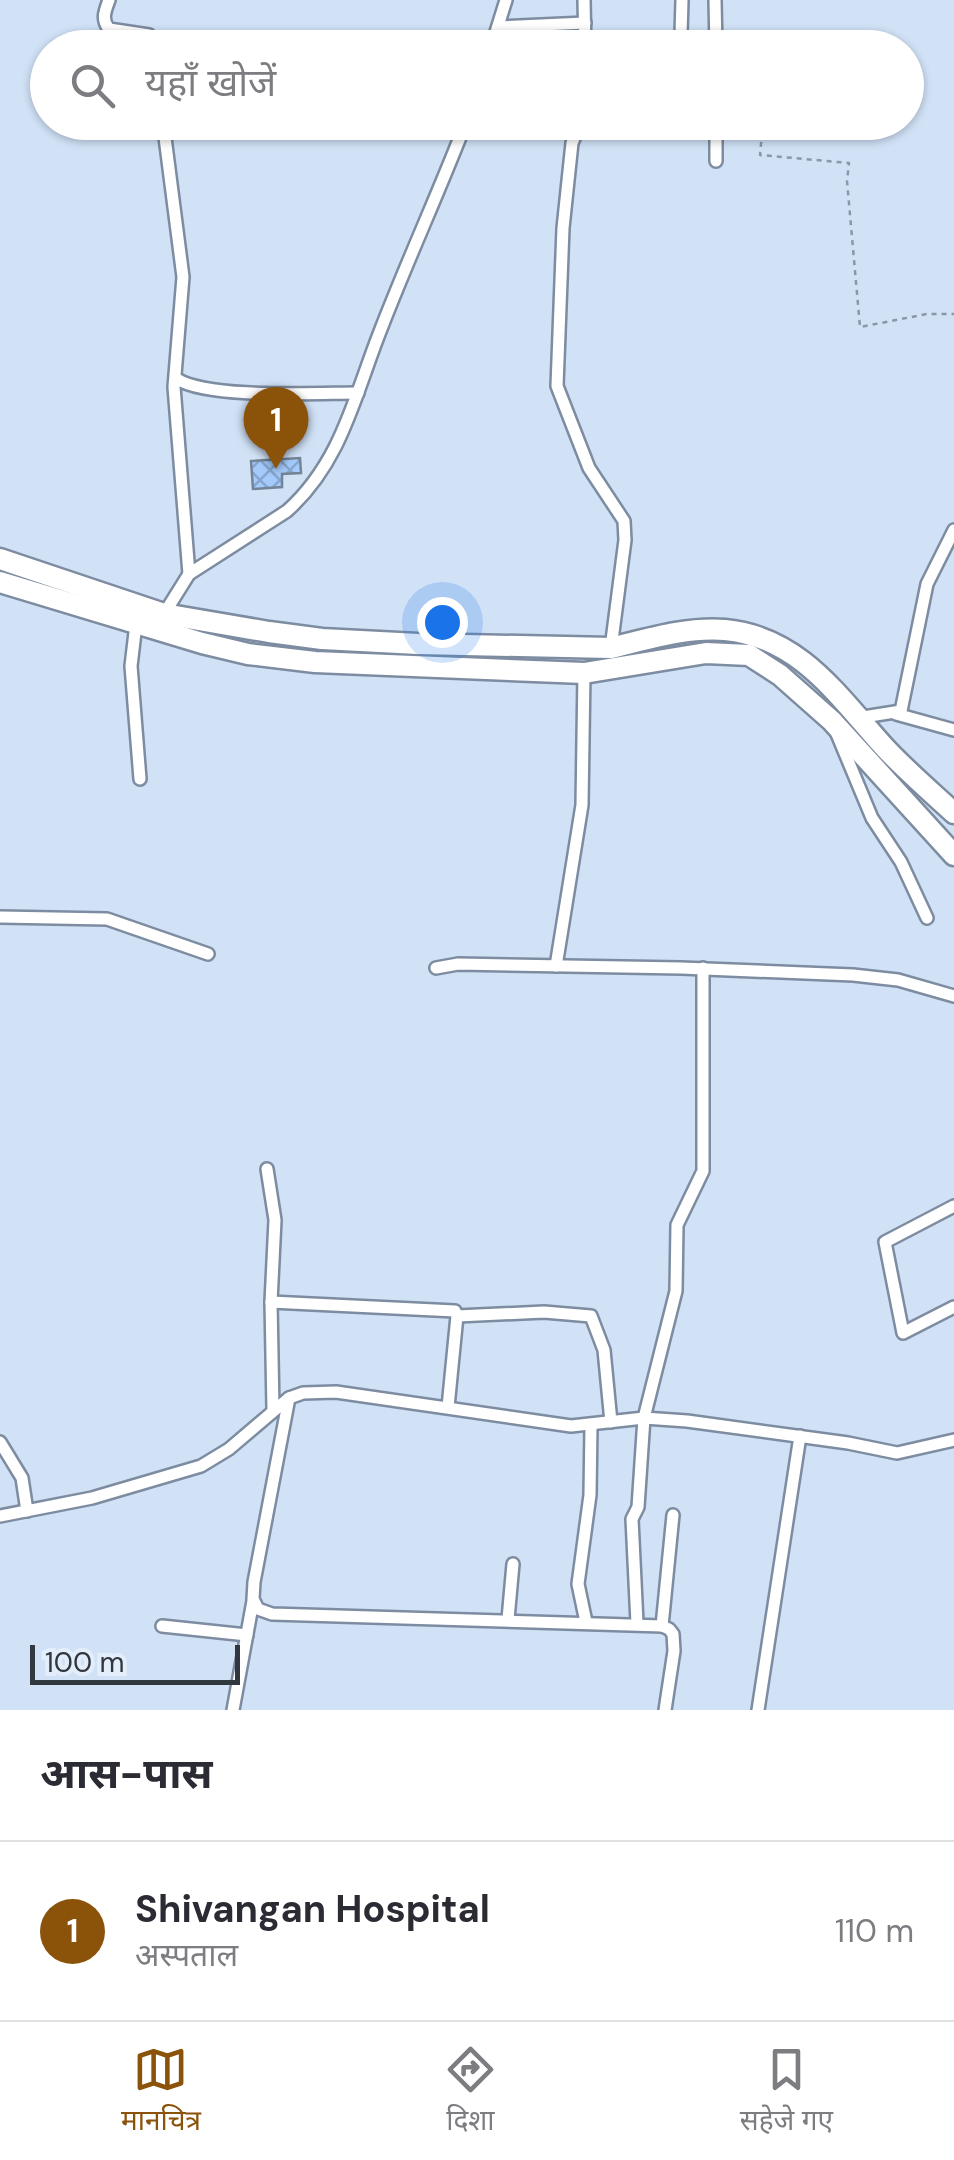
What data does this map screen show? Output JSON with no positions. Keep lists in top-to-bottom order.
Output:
{
  "scale_bar": "100 m",
  "page": {
    "search": "यहाँ खोजें",
    "pins": "1",
    "scale": "100 m",
    "heading": "आस-पास",
    "list": [
      {
        "mark": "1",
        "name": "Shivangan Hospital",
        "note": "अस्पताल",
        "value": "110 m"
      }
    ],
    "nav": ["मानचित्र", "दिशा", "सहेजे गए"]
  }
}
